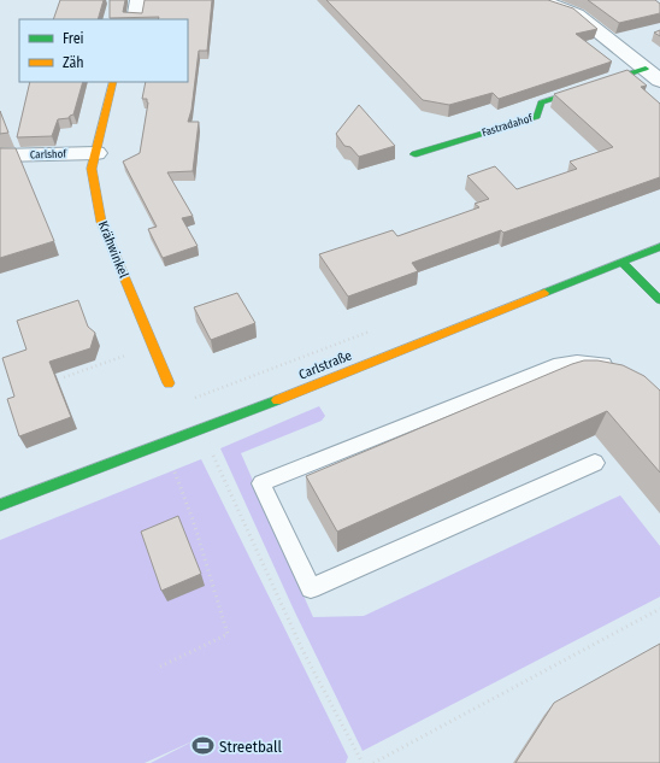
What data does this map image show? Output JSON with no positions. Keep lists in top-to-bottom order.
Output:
{
  "streets": {
    "street": [
      "Fastradahof",
      "Carlshof",
      "Krähwinkel",
      "Carlstraße"
    ]
  },
  "crossings": [
    ["Carlshof", "Krähwinkel"]
  ],
  "places": {
    "sports": ["Streetball"]
  },
  "legend": ["Frei", "Zäh"]
}
